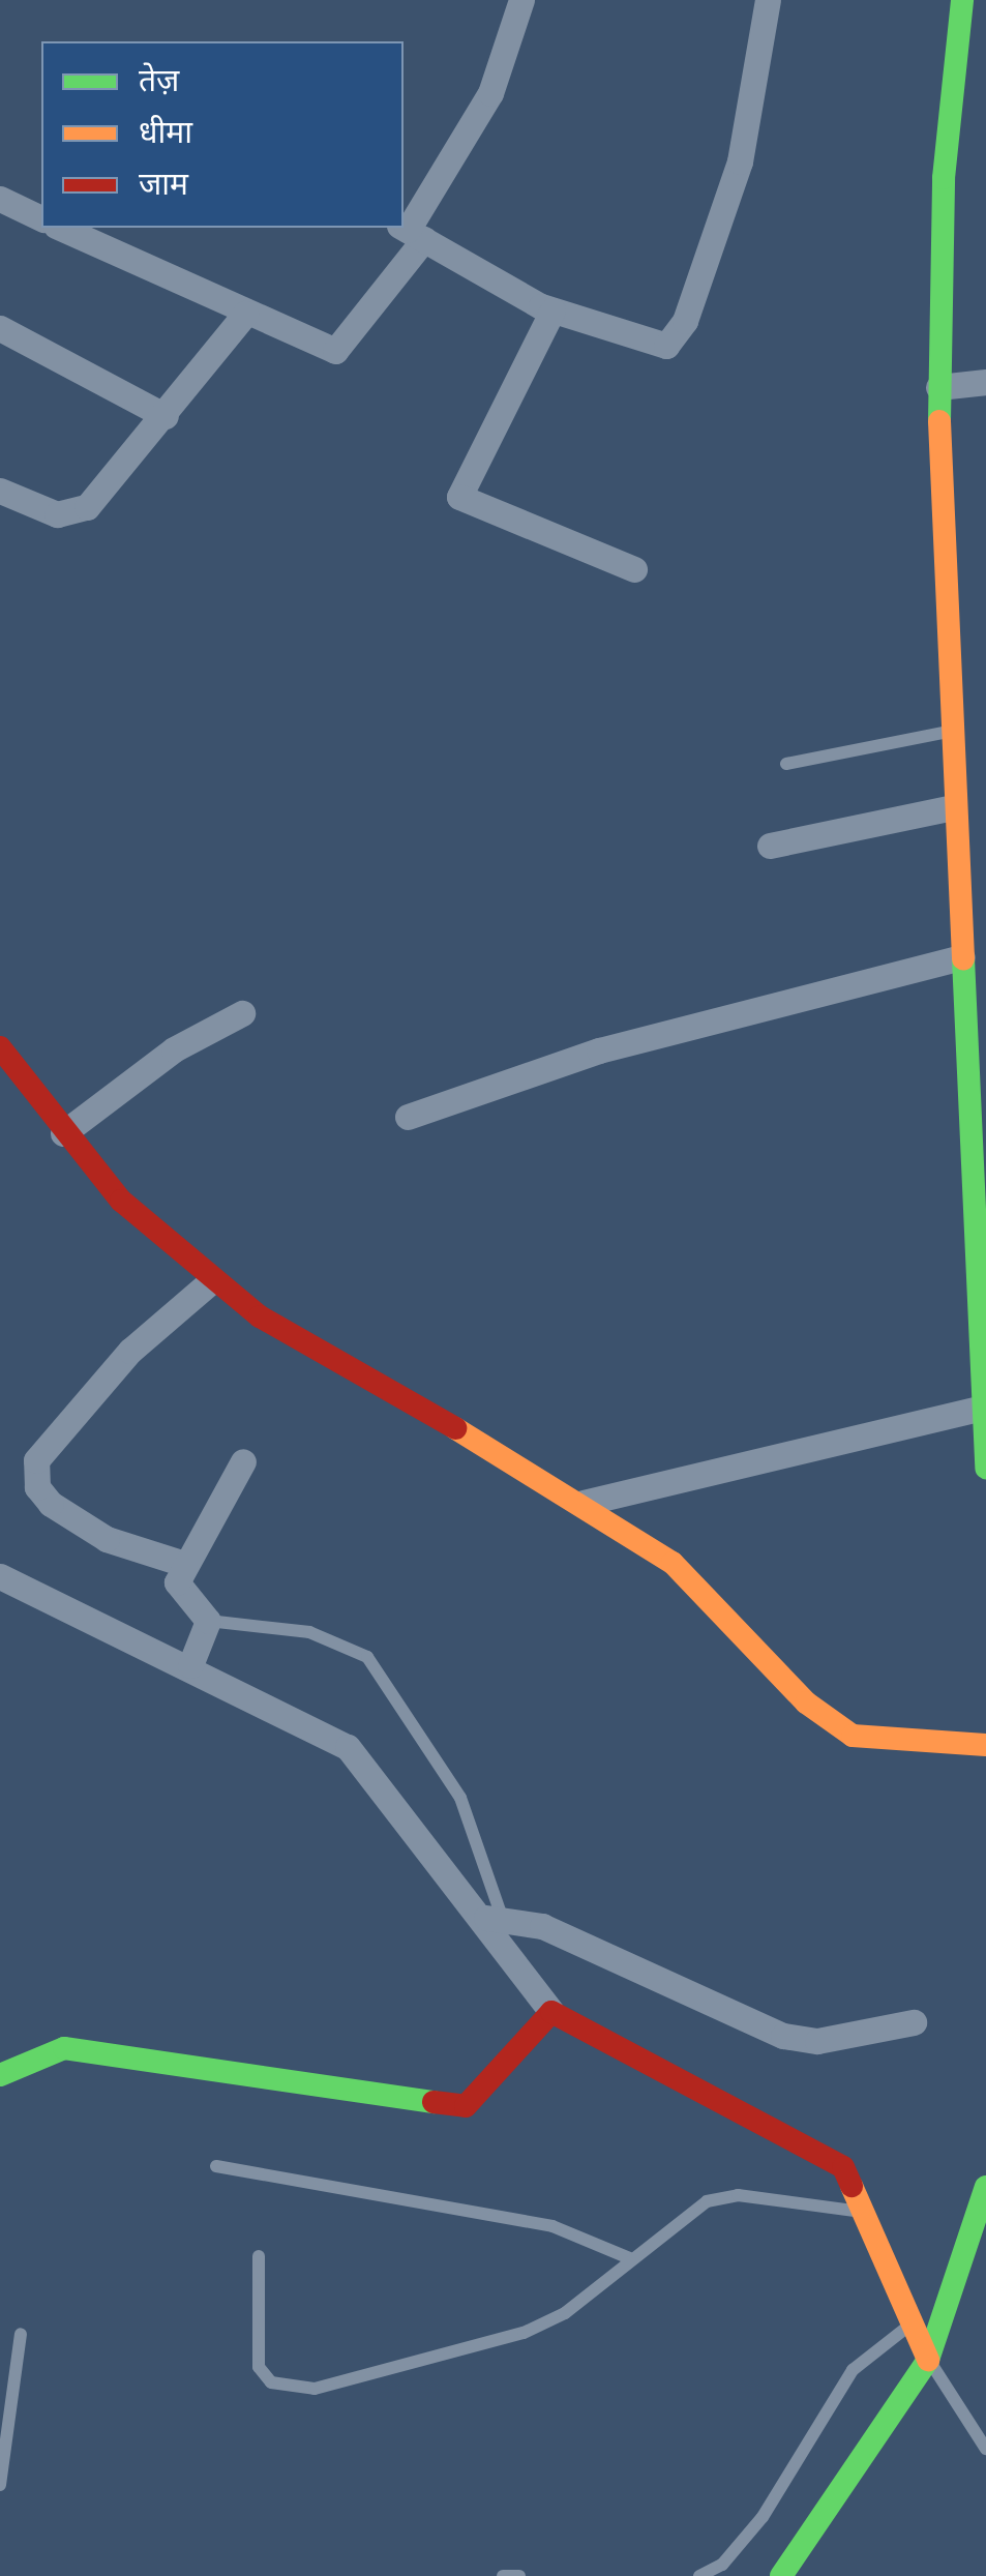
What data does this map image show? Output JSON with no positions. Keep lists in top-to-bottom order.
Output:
{
  "legend": ["तेज़", "धीमा", "जाम"]
}
